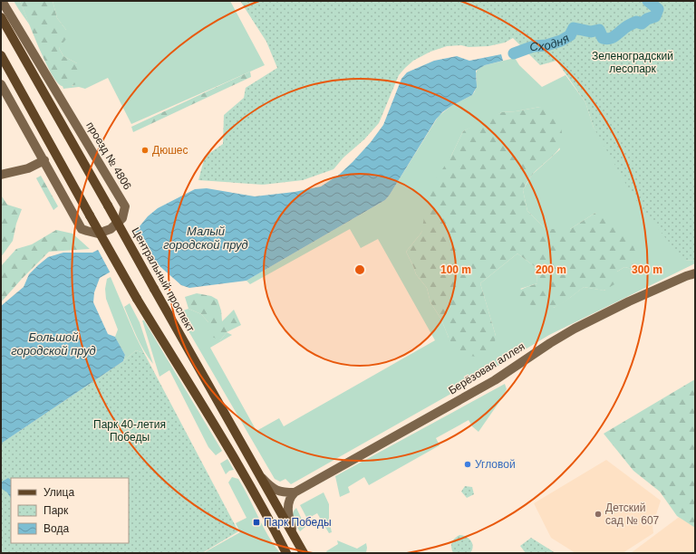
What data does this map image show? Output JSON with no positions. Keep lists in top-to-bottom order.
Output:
{
  "streets": {
    "main road": ["Центральный проспект"],
    "street": ["проезд № 4806", "Берёзовая аллея"]
  },
  "water": ["Сходня", "Малый городской пруд", "Большой городской пруд"],
  "parks": ["Зеленоградский лесопарк", "Парк 40-летия Победы"],
  "places": {
    "other": ["Дюшес", "Угловой", "Детский сад № 607"],
    "transit": ["Парк Победы"]
  },
  "legend": ["Улица", "Парк", "Вода"],
  "rings": ["100 m", "200 m", "300 m"]
}
